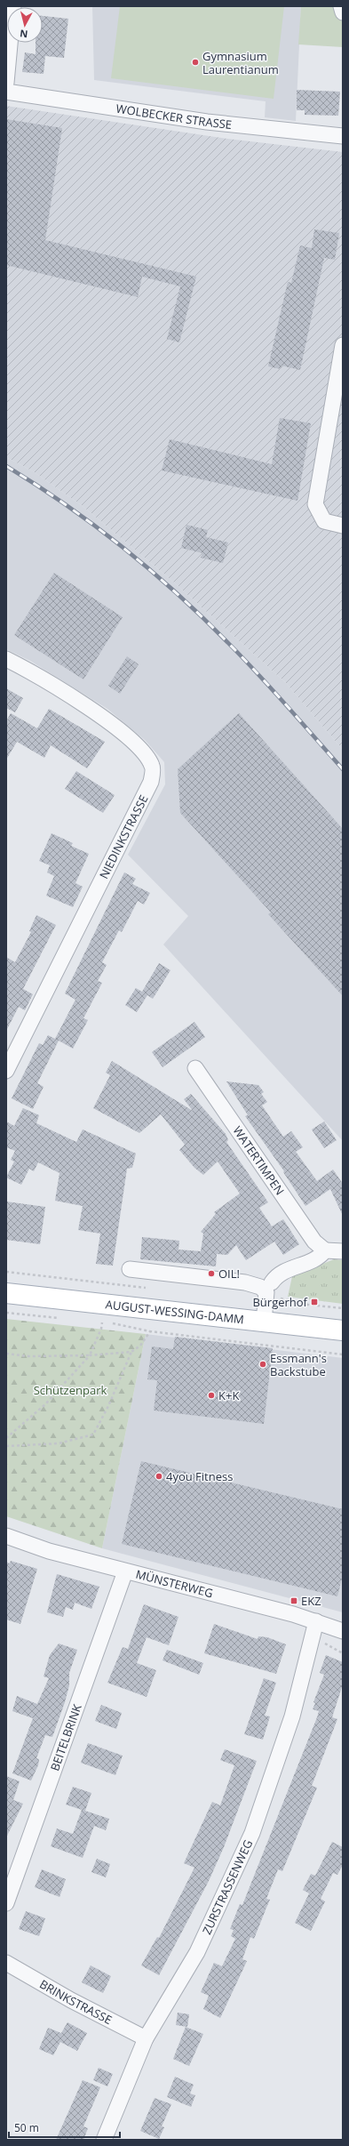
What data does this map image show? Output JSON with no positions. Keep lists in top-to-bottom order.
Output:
{
  "streets": {
    "main road": ["AUGUST-WESSING-DAMM"],
    "street": [
      "WOLBECKER STRASSE",
      "NIEDINKSTRASSE",
      "WATERTIMPEN",
      "MÜNSTERWEG",
      "BEITELBRINK",
      "ZURSTRASSENWEG",
      "BRINKSTRASSE"
    ]
  },
  "crossings": [
    ["MÜNSTERWEG", "BEITELBRINK"],
    ["MÜNSTERWEG", "ZURSTRASSENWEG"],
    ["ZURSTRASSENWEG", "BRINKSTRASSE"]
  ],
  "parks": ["Schützenpark"],
  "places": {
    "other": [
      "Gymnasium Laurentianum",
      "OIL!",
      "Essmann's Backstube",
      "K+K",
      "4you Fitness"
    ],
    "transit": ["Bürgerhof", "EKZ"]
  },
  "scale_bar": "50 m",
  "north": "bottom"
}
